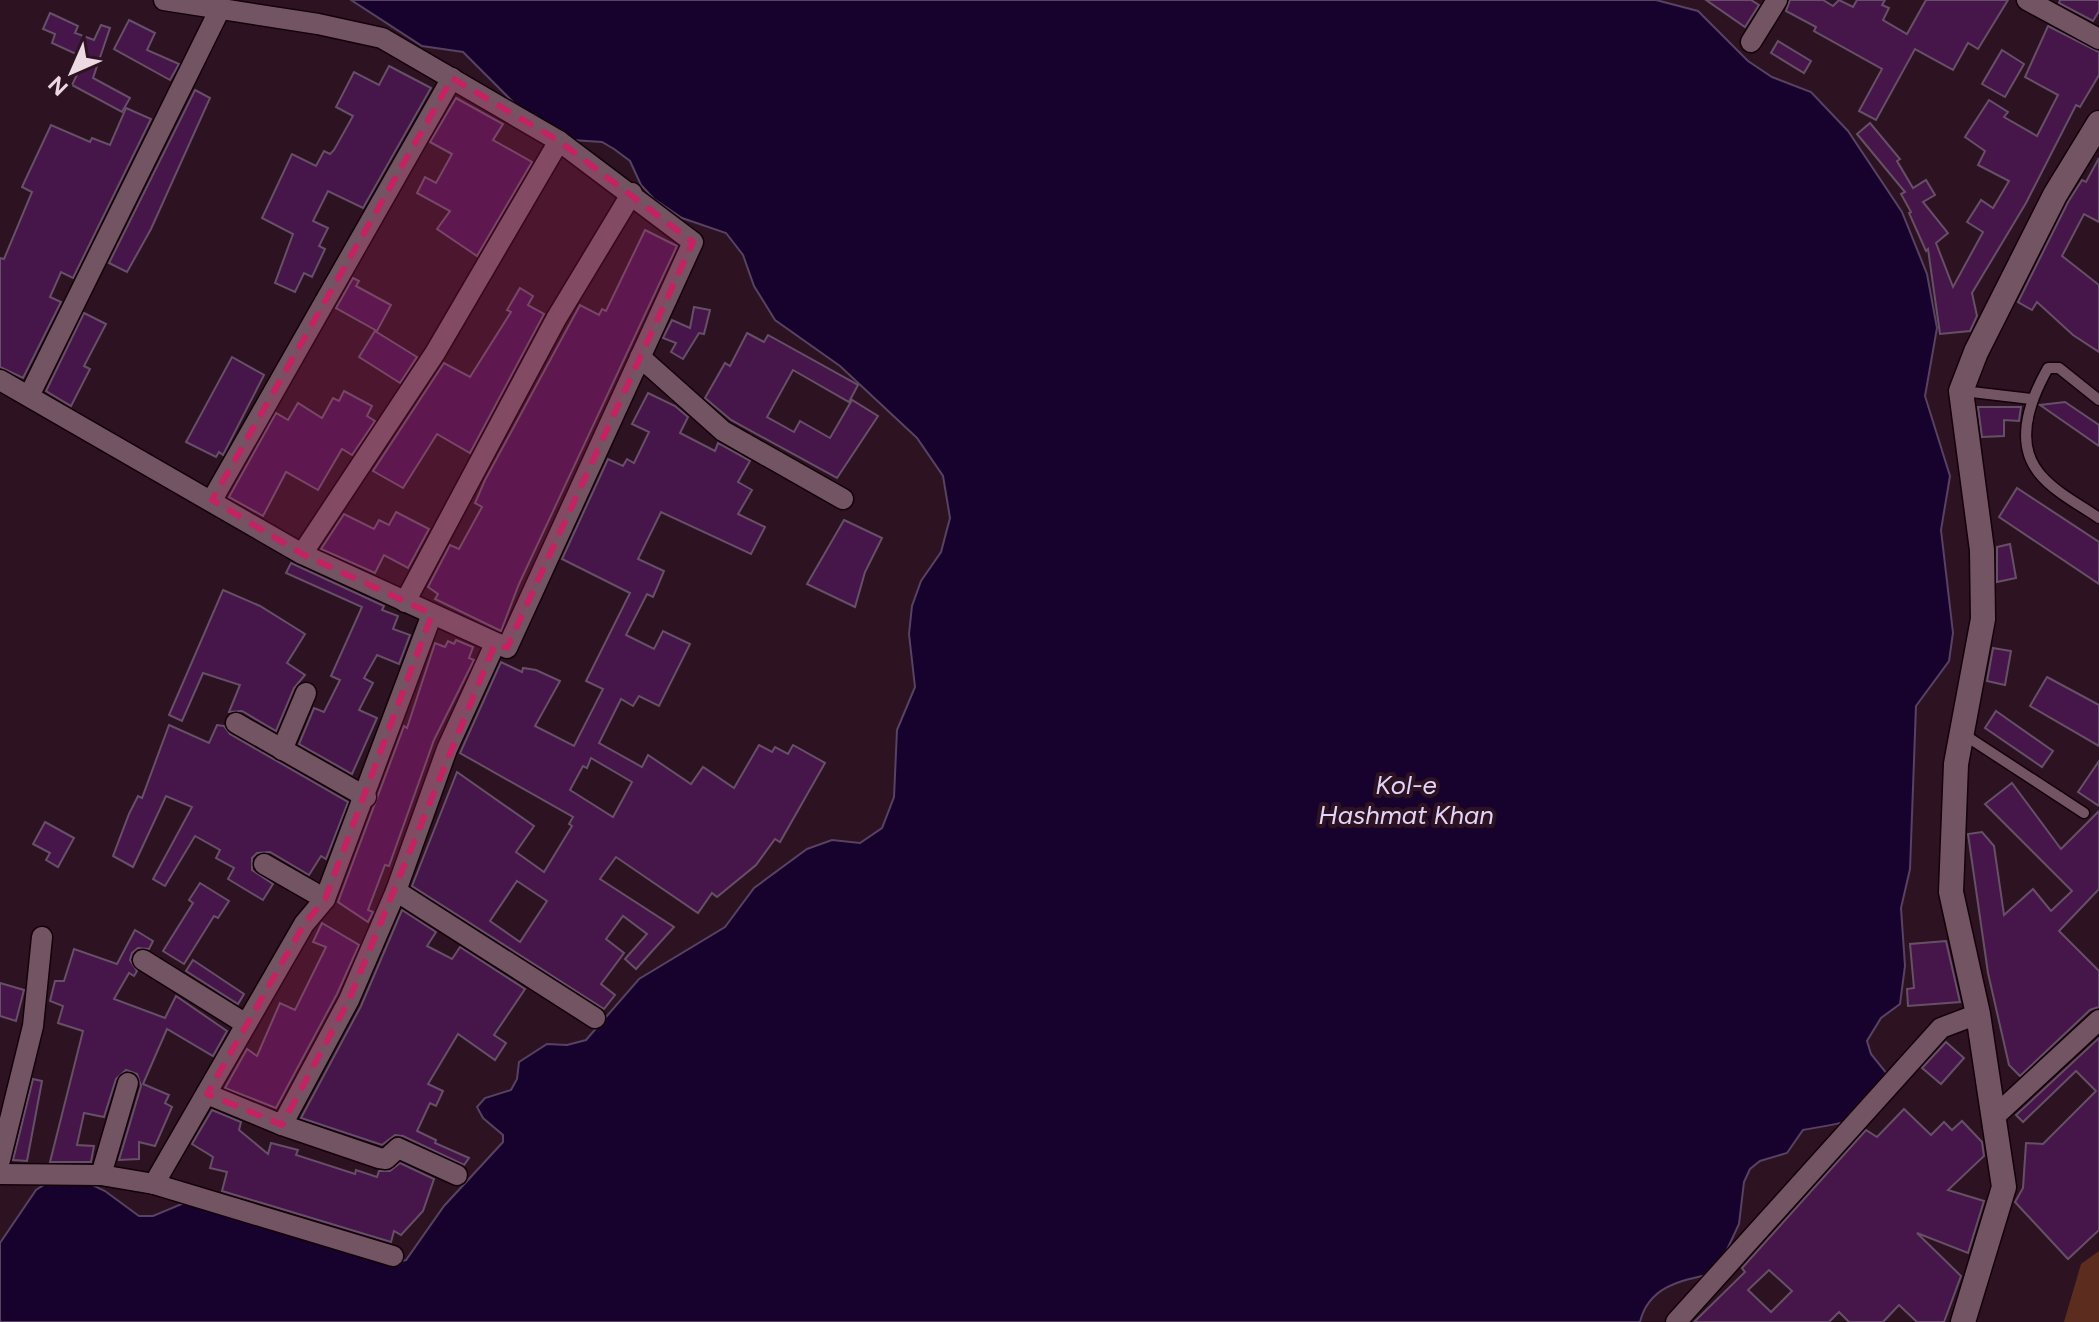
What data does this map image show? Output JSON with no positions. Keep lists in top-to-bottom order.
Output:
{
  "water": ["Kol-e Hashmat Khan"],
  "north": "bottom left"
}
